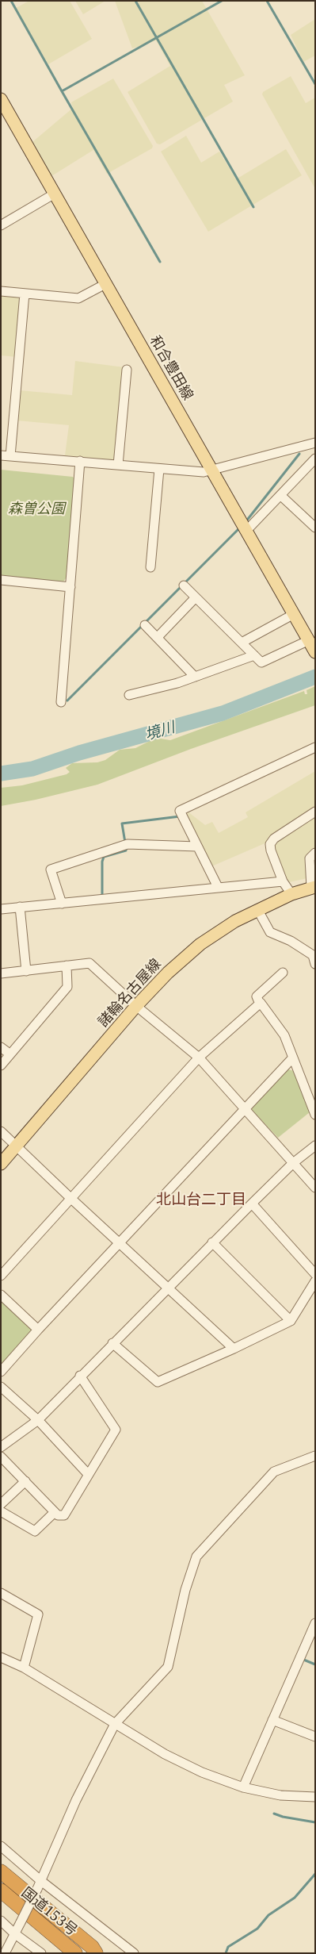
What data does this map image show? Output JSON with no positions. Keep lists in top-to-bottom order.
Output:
{
  "streets": {
    "highway": ["国道153号"],
    "main road": ["和合豊田線", "諸輪名古屋線"]
  },
  "districts": ["北山台二丁目"],
  "water": ["境川"],
  "parks": ["森曽公園"]
}
